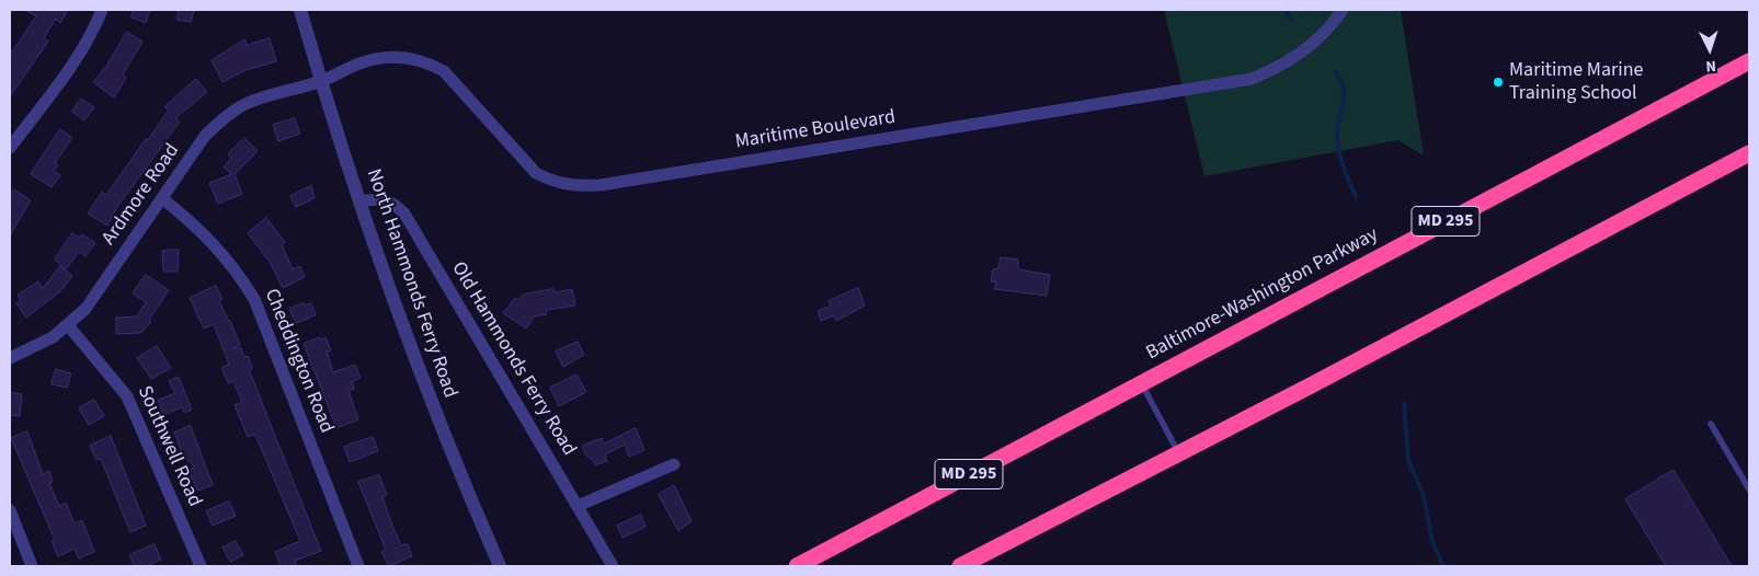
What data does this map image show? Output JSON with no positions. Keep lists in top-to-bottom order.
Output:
{
  "streets": {
    "highway": ["MD 295", "Baltimore-Washington Parkway"],
    "street": [
      "Maritime Boulevard",
      "Ardmore Road",
      "North Hammonds Ferry Road",
      "Old Hammonds Ferry Road",
      "Cheddington Road",
      "Southwell Road"
    ]
  },
  "crossings": [
    ["Maritime Boulevard", "Ardmore Road"],
    ["Maritime Boulevard", "North Hammonds Ferry Road"],
    ["Ardmore Road", "North Hammonds Ferry Road"],
    ["Ardmore Road", "Cheddington Road"],
    ["Ardmore Road", "Southwell Road"],
    ["North Hammonds Ferry Road", "Old Hammonds Ferry Road"]
  ],
  "places": ["Maritime Marine Training School"],
  "north": "bottom"
}
